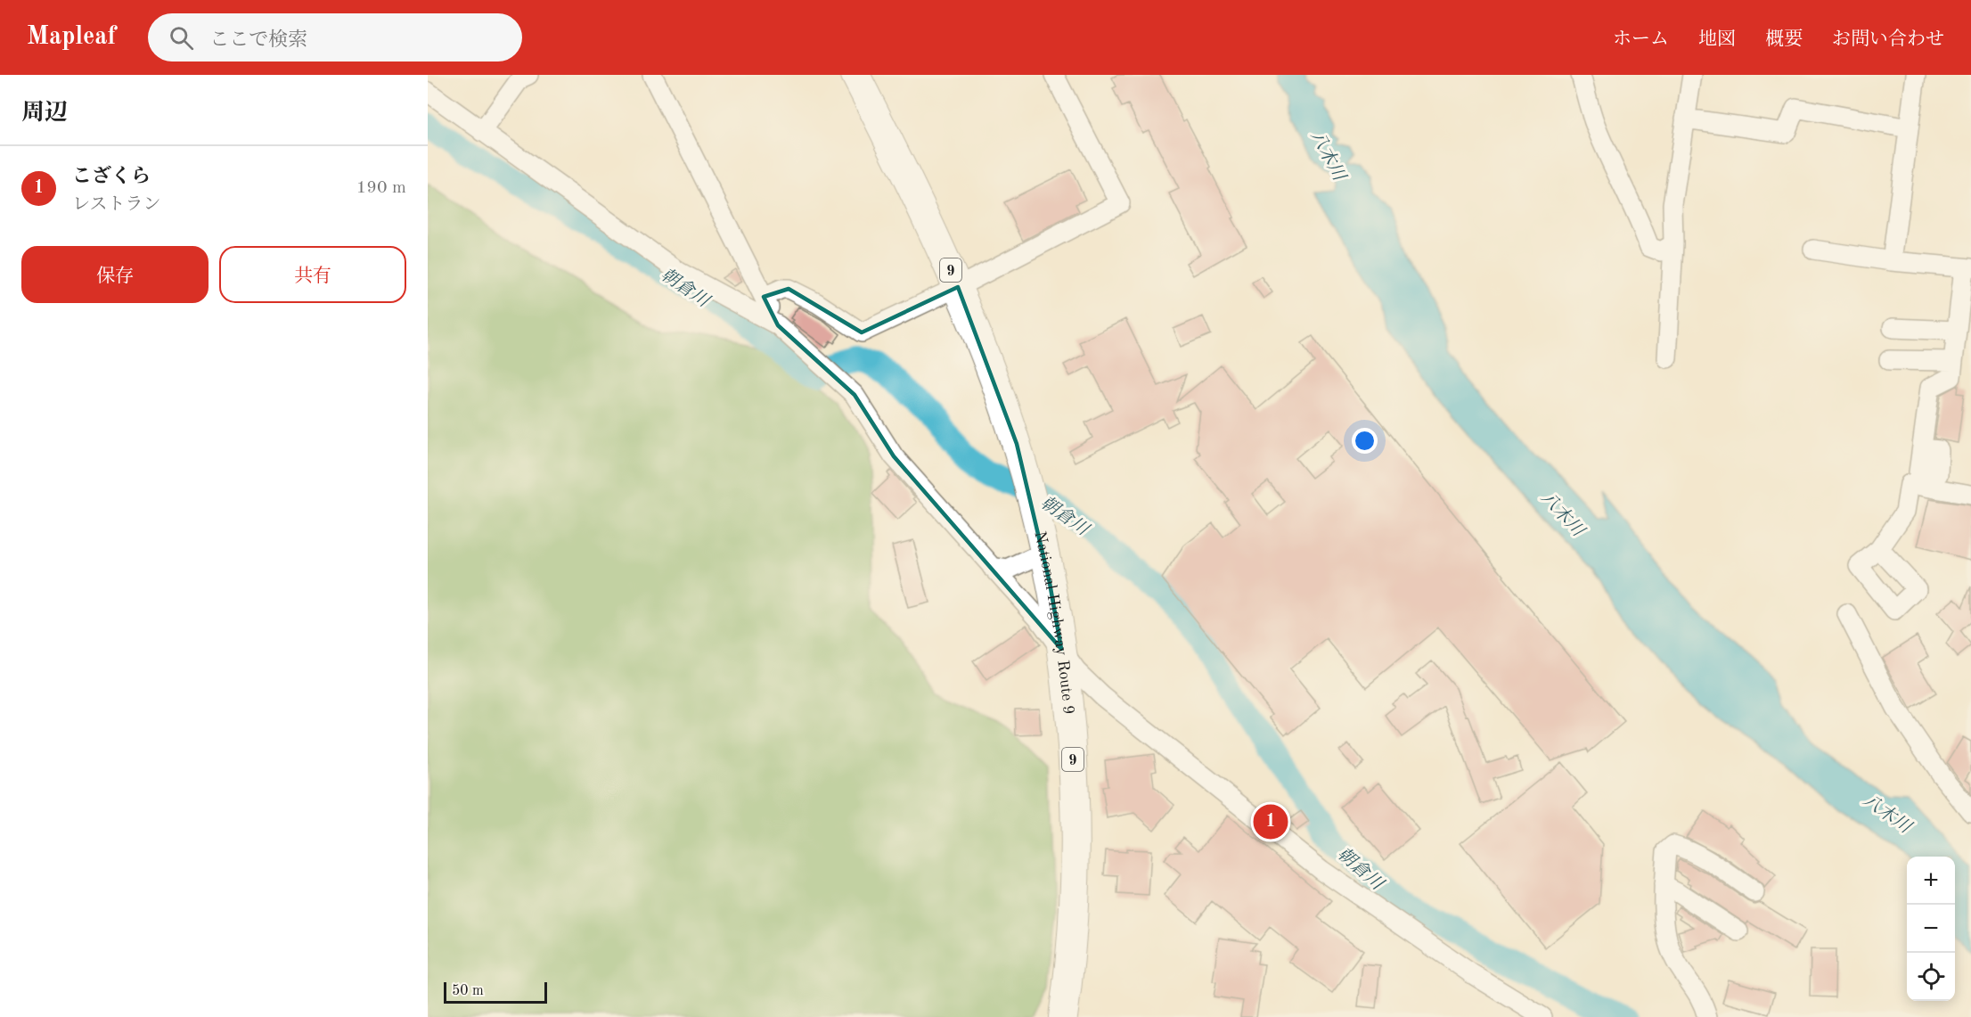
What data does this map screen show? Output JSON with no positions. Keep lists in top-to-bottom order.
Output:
{
  "streets": {
    "highway": ["9", "National Highway Route 9"]
  },
  "water": ["八木川", "朝倉川"],
  "scale_bar": "50 m",
  "page": {
    "header": "Mapleaf",
    "search": "ここで検索",
    "nav": [
      "ホーム",
      "地図",
      "概要",
      "お問い合わせ"
    ],
    "heading": "周辺",
    "list": [
      {
        "mark": "1",
        "name": "こざくら",
        "note": "レストラン",
        "value": "190 m"
      }
    ],
    "buttons": ["保存", "共有"],
    "pins": "1",
    "map_buttons": ["+", "−"],
    "scale": "50 m"
  }
}
